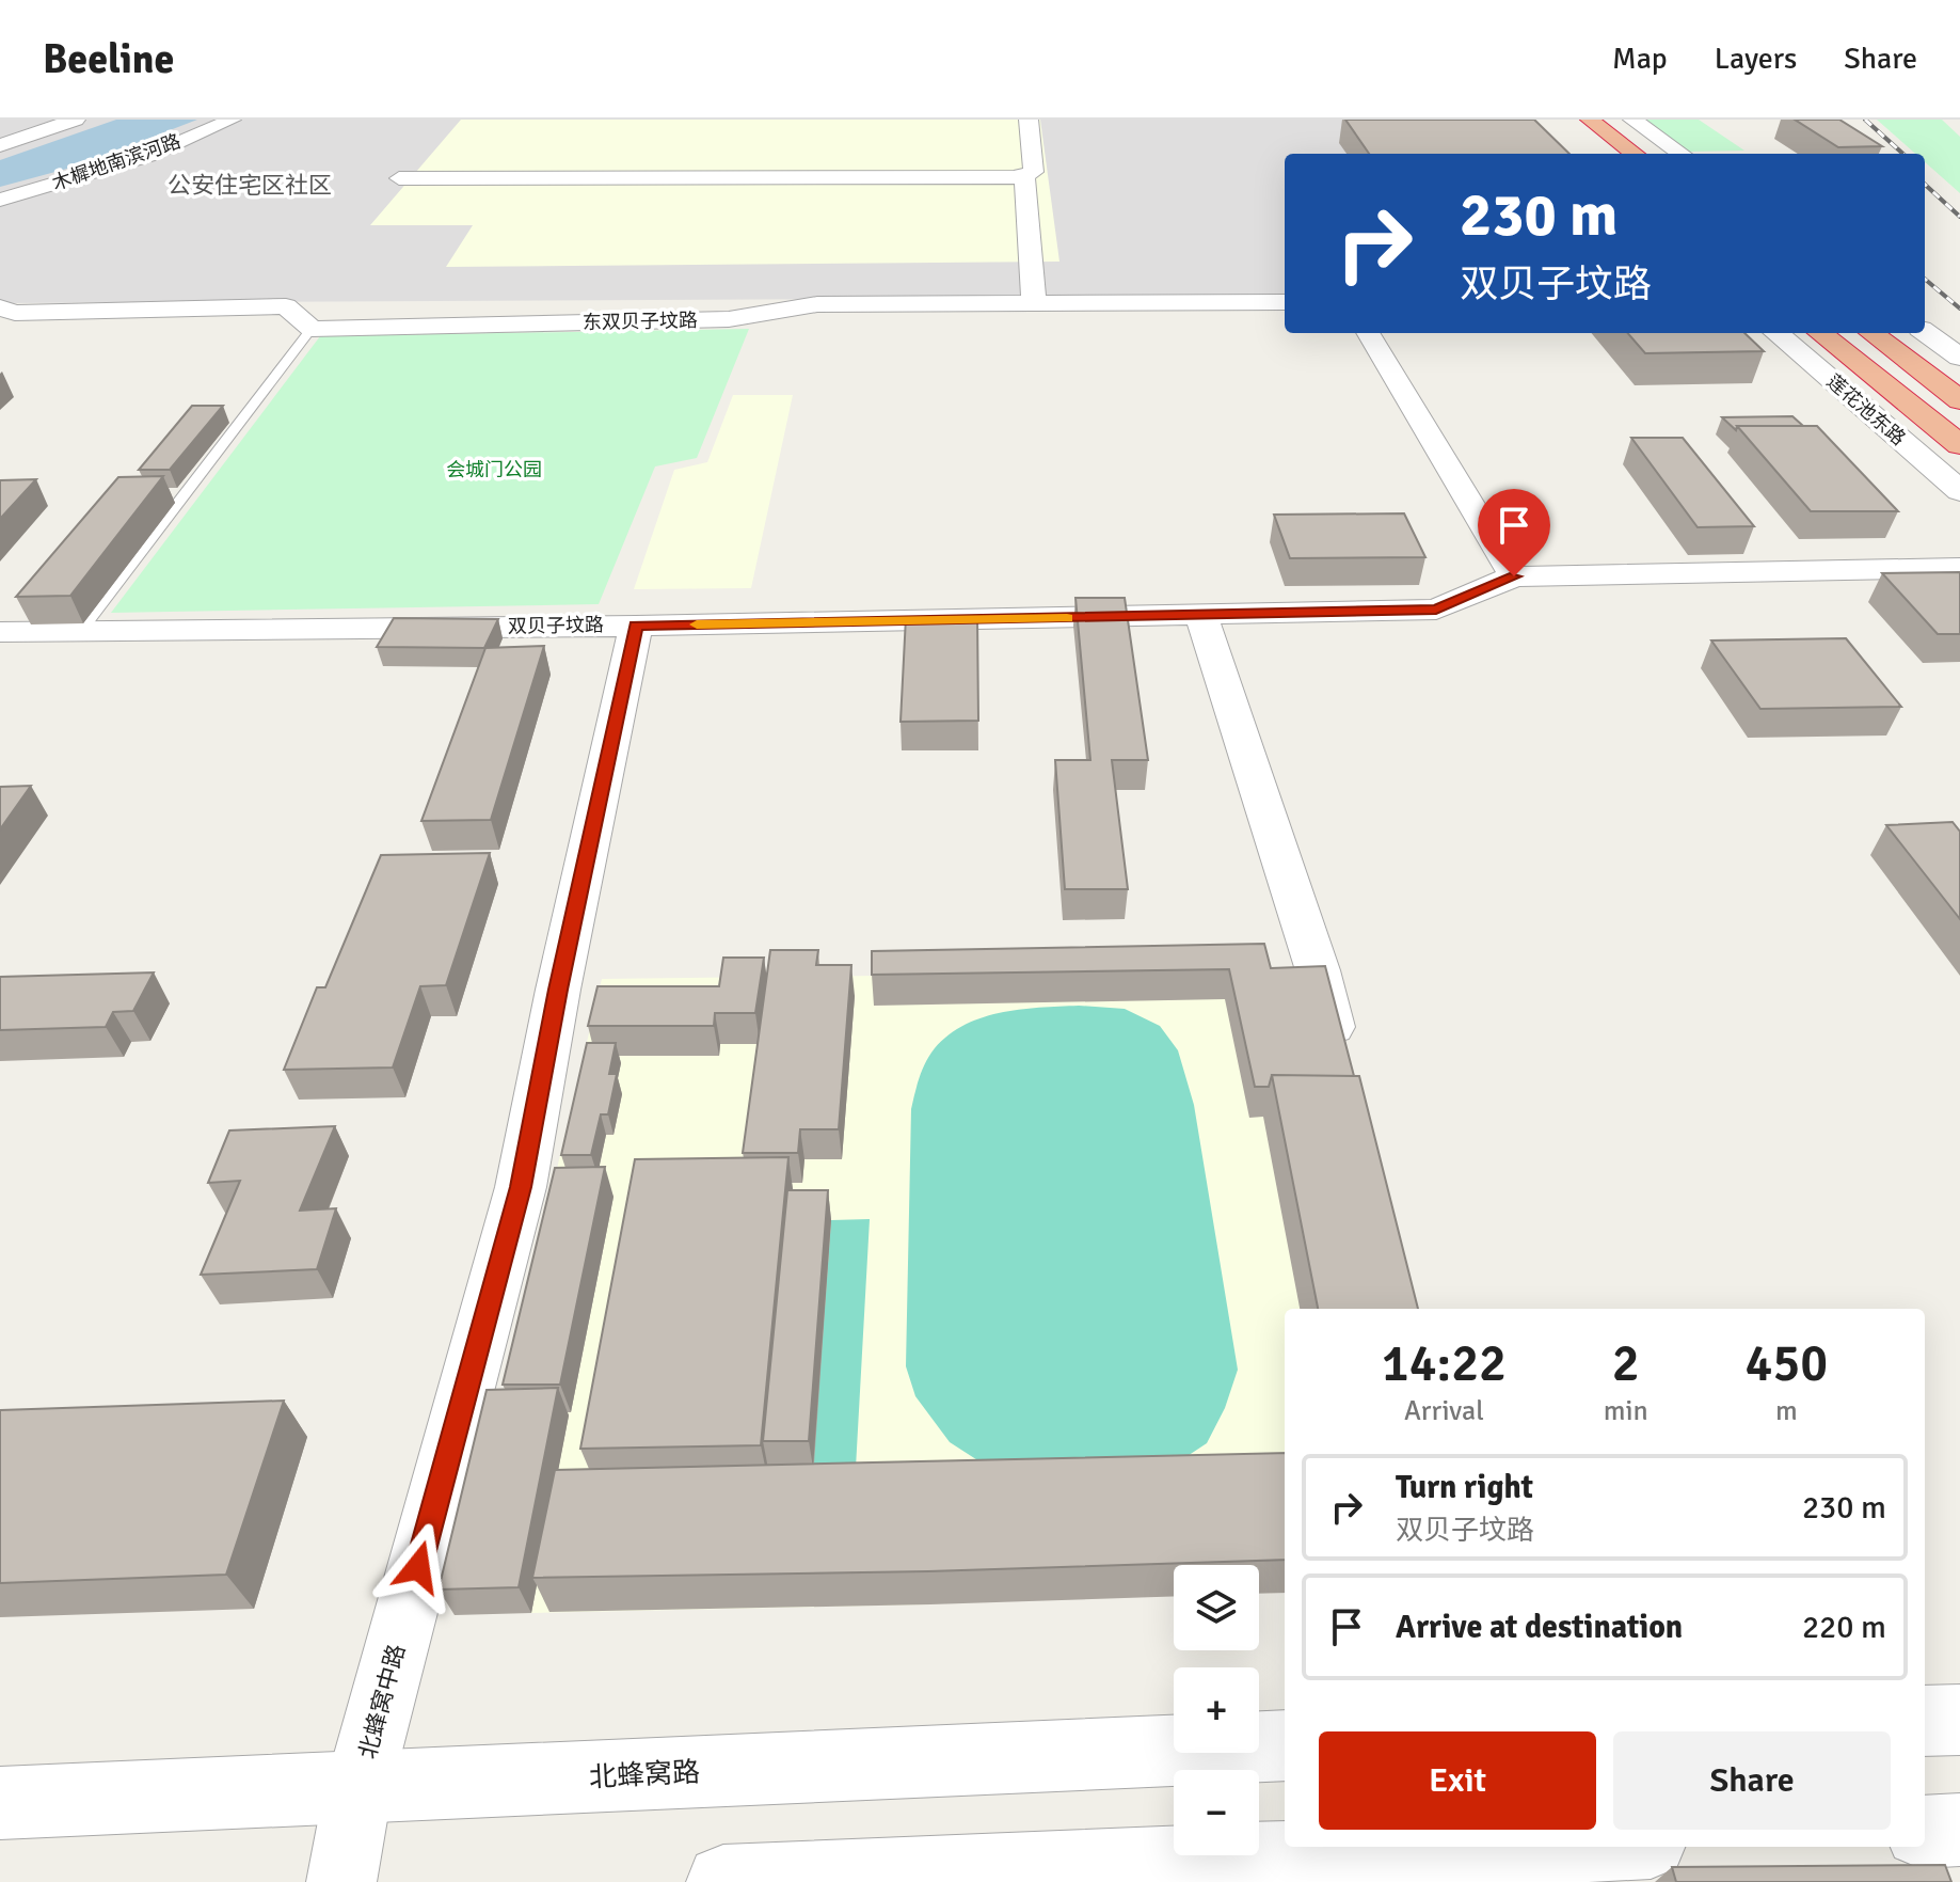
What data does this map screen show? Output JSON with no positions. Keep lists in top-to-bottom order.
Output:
{
  "streets": {
    "highway": ["莲花池东路"],
    "street": [
      "木樨地南滨河路",
      "东双贝子坟路",
      "双贝子坟路",
      "北蜂窝中路",
      "北蜂窝路"
    ]
  },
  "crossings": [
    ["双贝子坟路", "北蜂窝中路"],
    ["北蜂窝中路", "北蜂窝路"]
  ],
  "districts": ["公安住宅区社区"],
  "parks": ["会城门公园"],
  "page": {
    "header": "Beeline",
    "nav": ["Map", "Layers", "Share"],
    "turn": ["230 m", "双贝子坟路"],
    "eta": [
      "14:22",
      "Arrival",
      "2",
      "min",
      "450",
      "m"
    ],
    "list": [
      {
        "name": "Turn right",
        "note": "双贝子坟路",
        "value": "230 m"
      },
      {
        "name": "Arrive at destination",
        "value": "220 m"
      }
    ],
    "map_buttons": ["+", "−"],
    "buttons": ["Exit", "Share"]
  }
}
